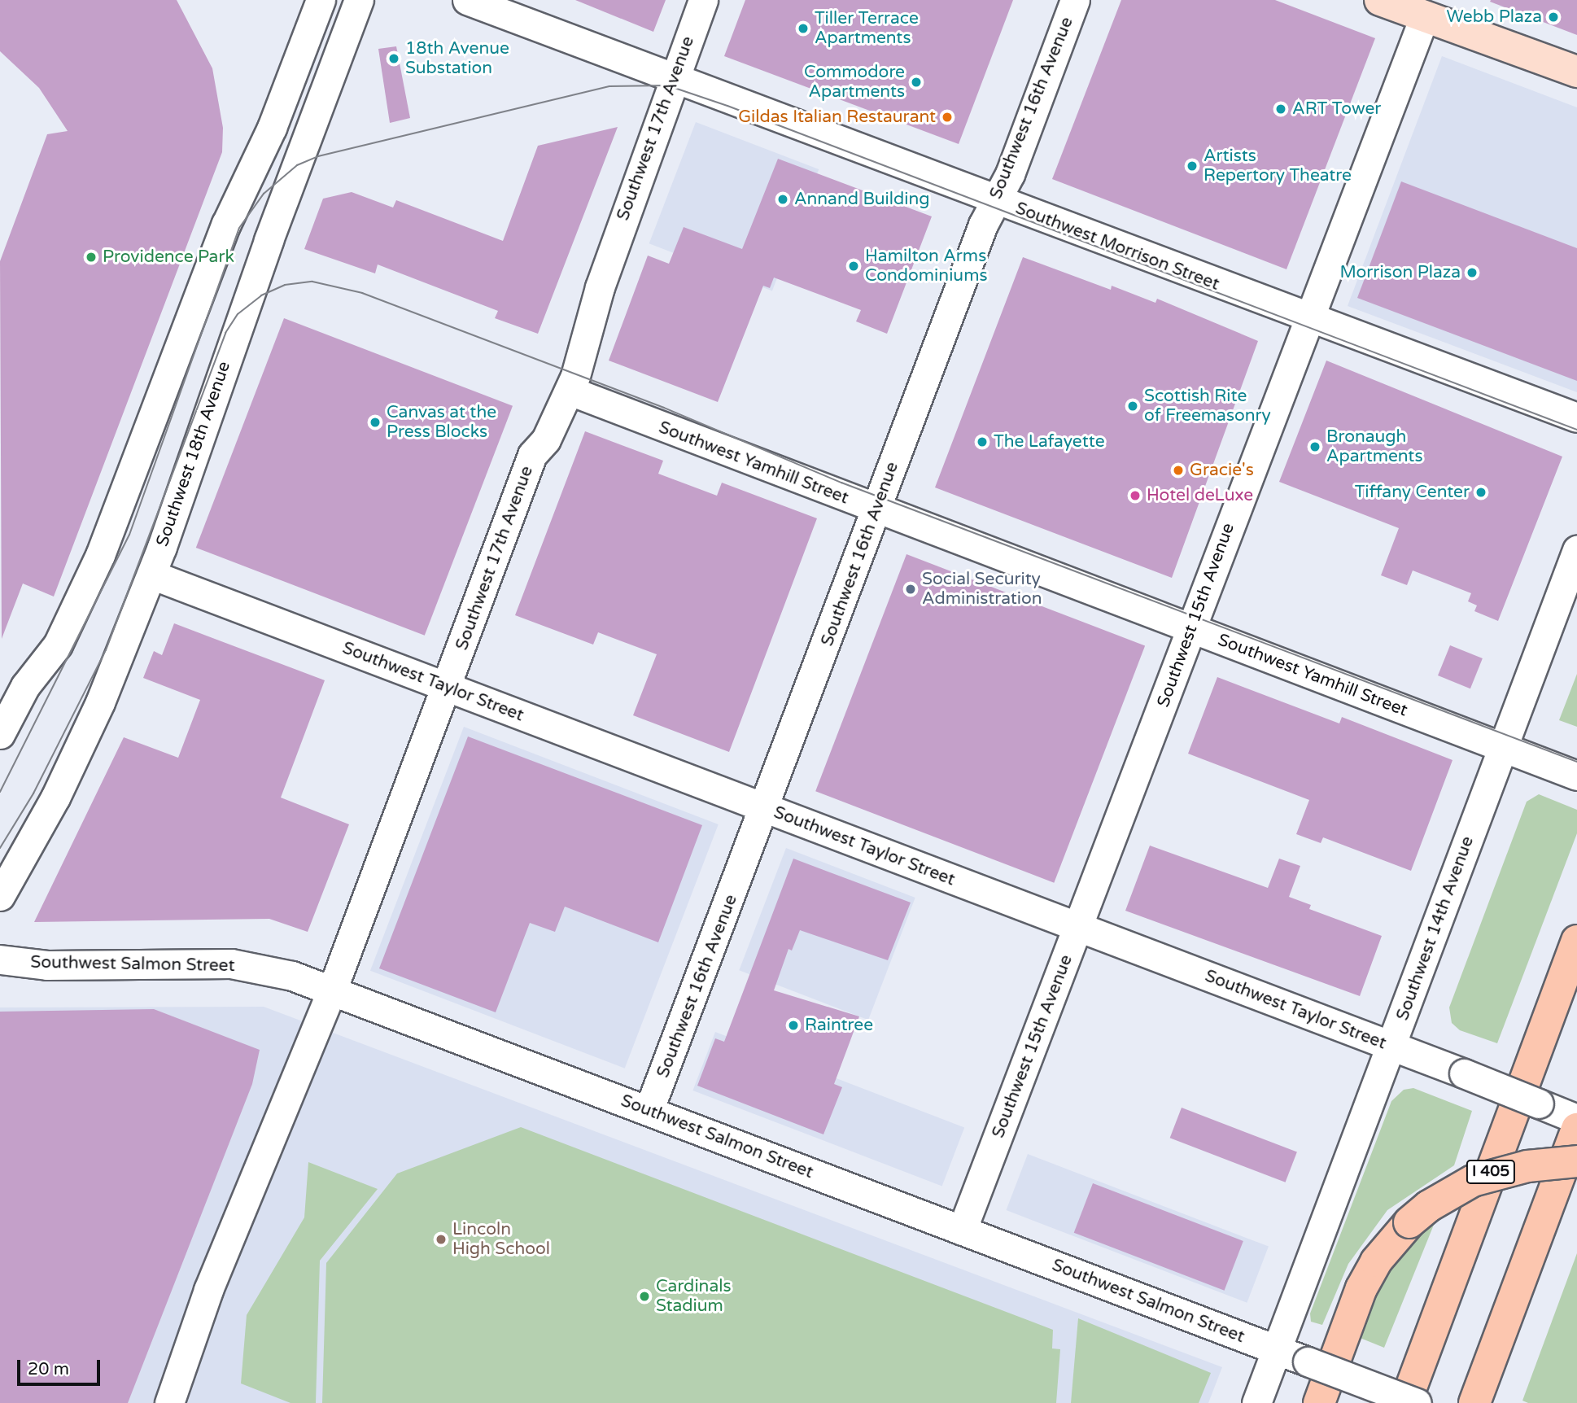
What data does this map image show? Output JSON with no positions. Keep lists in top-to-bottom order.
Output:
{
  "streets": {
    "highway": ["I 405"],
    "street": [
      "Southwest 16th Avenue",
      "Southwest 17th Avenue",
      "Southwest Morrison Street",
      "Southwest 18th Avenue",
      "Southwest Yamhill Street",
      "Southwest 15th Avenue",
      "Southwest Taylor Street",
      "Southwest 14th Avenue",
      "Southwest Salmon Street"
    ]
  },
  "crossings": [
    ["Southwest 16th Avenue", "Southwest Morrison Street"],
    ["Southwest 16th Avenue", "Southwest Yamhill Street"],
    ["Southwest 16th Avenue", "Southwest Taylor Street"],
    ["Southwest 16th Avenue", "Southwest Salmon Street"],
    ["Southwest 17th Avenue", "Southwest Morrison Street"],
    ["Southwest 17th Avenue", "Southwest Yamhill Street"],
    ["Southwest 17th Avenue", "Southwest Taylor Street"],
    ["Southwest 17th Avenue", "Southwest Salmon Street"],
    ["Southwest Morrison Street", "Southwest 15th Avenue"],
    ["Southwest 18th Avenue", "Southwest Taylor Street"],
    ["Southwest Yamhill Street", "Southwest 15th Avenue"],
    ["Southwest Yamhill Street", "Southwest 14th Avenue"],
    ["Southwest 15th Avenue", "Southwest Taylor Street"],
    ["Southwest 15th Avenue", "Southwest Salmon Street"],
    ["Southwest Taylor Street", "Southwest 14th Avenue"],
    ["Southwest 14th Avenue", "Southwest Salmon Street"]
  ],
  "places": [
    "Webb Plaza",
    "Tiller Terrace Apartments",
    "18th Avenue Substation",
    "Commodore Apartments",
    "ART Tower",
    "Gildas Italian Restaurant",
    "Artists Repertory Theatre",
    "Annand Building",
    "Providence Park",
    "Hamilton Arms Condominiums",
    "Morrison Plaza",
    "Scottish Rite of Freemasonry",
    "Canvas at the Press Blocks",
    "The Lafayette",
    "Bronaugh Apartments",
    "Gracie's",
    "Tiffany Center",
    "Hotel deLuxe",
    "Social Security Administration",
    "Raintree",
    "Lincoln High School",
    "Cardinals Stadium"
  ],
  "scale_bar": "20 m"
}
